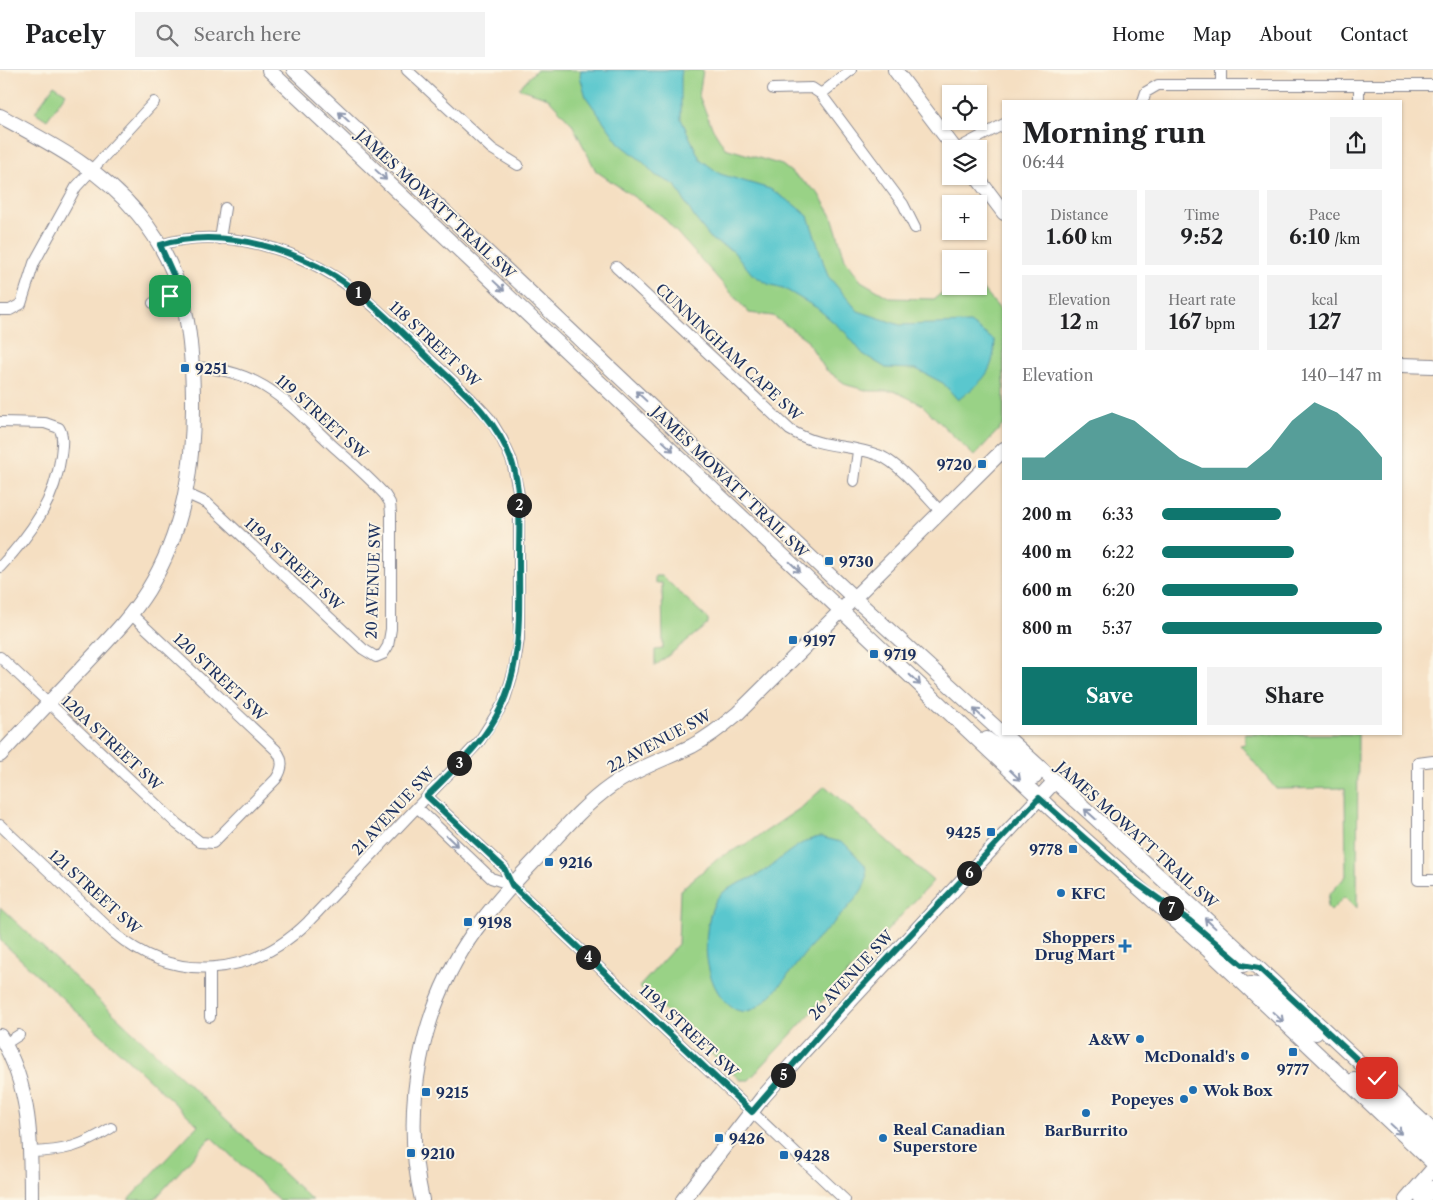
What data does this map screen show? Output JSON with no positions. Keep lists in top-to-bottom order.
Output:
{
  "streets": {
    "main road": ["JAMES MOWATT TRAIL SW", "22 AVENUE SW", "26 AVENUE SW"],
    "street": [
      "118 STREET SW",
      "CUNNINGHAM CAPE SW",
      "119 STREET SW",
      "119A STREET SW",
      "20 AVENUE SW",
      "120 STREET SW",
      "120A STREET SW",
      "21 AVENUE SW",
      "121 STREET SW"
    ]
  },
  "crossings": [
    ["JAMES MOWATT TRAIL SW", "22 AVENUE SW"],
    ["JAMES MOWATT TRAIL SW", "26 AVENUE SW"],
    ["118 STREET SW", "21 AVENUE SW"],
    ["CUNNINGHAM CAPE SW", "22 AVENUE SW"],
    ["119 STREET SW", "20 AVENUE SW"],
    ["119A STREET SW", "20 AVENUE SW"],
    ["119A STREET SW", "22 AVENUE SW"],
    ["119A STREET SW", "21 AVENUE SW"],
    ["119A STREET SW", "26 AVENUE SW"],
    ["120 STREET SW", "120A STREET SW"],
    ["21 AVENUE SW", "121 STREET SW"]
  ],
  "places": {
    "transit": [
      "9251",
      "9720",
      "9730",
      "9197",
      "9719",
      "9425",
      "9778",
      "9216",
      "9198",
      "9777",
      "9215",
      "9426",
      "9210",
      "9428"
    ],
    "other": [
      "KFC",
      "A&W",
      "McDonald's",
      "Wok Box",
      "Popeyes",
      "BarBurrito",
      "Real Canadian Superstore"
    ],
    "health": ["Shoppers Drug Mart"]
  },
  "page": {
    "header": "Pacely",
    "search": "Search here",
    "nav": [
      "Home",
      "Map",
      "About",
      "Contact"
    ],
    "map_buttons": ["+", "−"],
    "heading": ["Morning run", "06:44"],
    "stats": [
      ["Distance", "1.60 km"],
      ["Time", "9:52"],
      ["Pace", "6:10 /km"],
      ["Elevation", "12 m"],
      ["Heart rate", "167 bpm"],
      ["kcal", "127"]
    ],
    "pins": [
      "1",
      "2",
      "3",
      "6",
      "7",
      "4",
      "5"
    ],
    "chart": ["Elevation", "140–147 m"],
    "list": [
      {
        "name": "200 m",
        "note": "6:33"
      },
      {
        "name": "400 m",
        "note": "6:22"
      },
      {
        "name": "600 m",
        "note": "6:20"
      },
      {
        "name": "800 m",
        "note": "5:37"
      }
    ],
    "buttons": ["Save", "Share"]
  }
}
